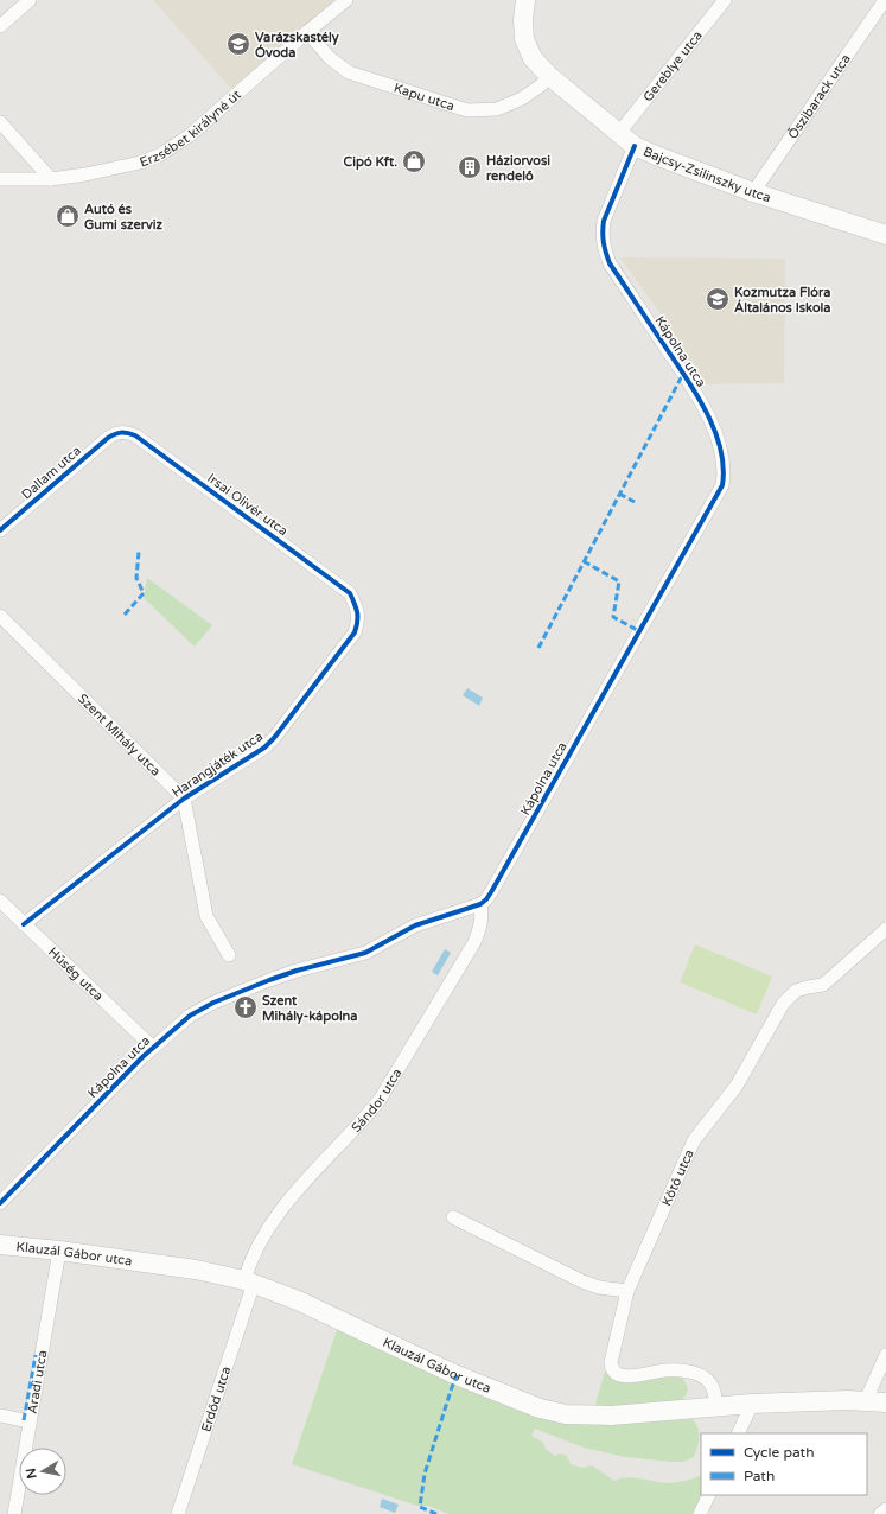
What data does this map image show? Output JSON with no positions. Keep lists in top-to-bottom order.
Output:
{
  "streets": {
    "street": [
      "Gereblye utca",
      "Kapu utca",
      "Őszibarack utca",
      "Erzsébet királyné út",
      "Bajcsy-Zsilinszky utca",
      "Kápolna utca",
      "Dallam utca",
      "Irsai Olivér utca",
      "Szent Mihály utca",
      "Harangjáték utca",
      "Hűség utca",
      "Sándor utca",
      "Kötő utca",
      "Klauzál Gábor utca",
      "Aradi utca",
      "Erdőd utca"
    ]
  },
  "crossings": [
    ["Gereblye utca", "Bajcsy-Zsilinszky utca"],
    ["Kapu utca", "Erzsébet királyné út"],
    ["Kapu utca", "Bajcsy-Zsilinszky utca"],
    ["Őszibarack utca", "Bajcsy-Zsilinszky utca"],
    ["Bajcsy-Zsilinszky utca", "Kápolna utca"],
    ["Kápolna utca", "Hűség utca"],
    ["Kápolna utca", "Sándor utca"],
    ["Dallam utca", "Irsai Olivér utca"],
    ["Irsai Olivér utca", "Harangjáték utca"],
    ["Szent Mihály utca", "Harangjáték utca"],
    ["Harangjáték utca", "Hűség utca"],
    ["Sándor utca", "Klauzál Gábor utca"],
    ["Sándor utca", "Erdőd utca"],
    ["Kötő utca", "Klauzál Gábor utca"],
    ["Klauzál Gábor utca", "Aradi utca"],
    ["Klauzál Gábor utca", "Erdőd utca"]
  ],
  "places": {
    "school or university": ["Varázskastély Óvoda", "Kozmutza Flóra Általános Iskola"],
    "shop": ["Cipó Kft.", "Autó és Gumi szerviz"],
    "building": ["Háziorvosi rendelő"],
    "church": ["Szent Mihály-kápolna"]
  },
  "legend": ["Cycle path", "Path"],
  "north": "left"
}
